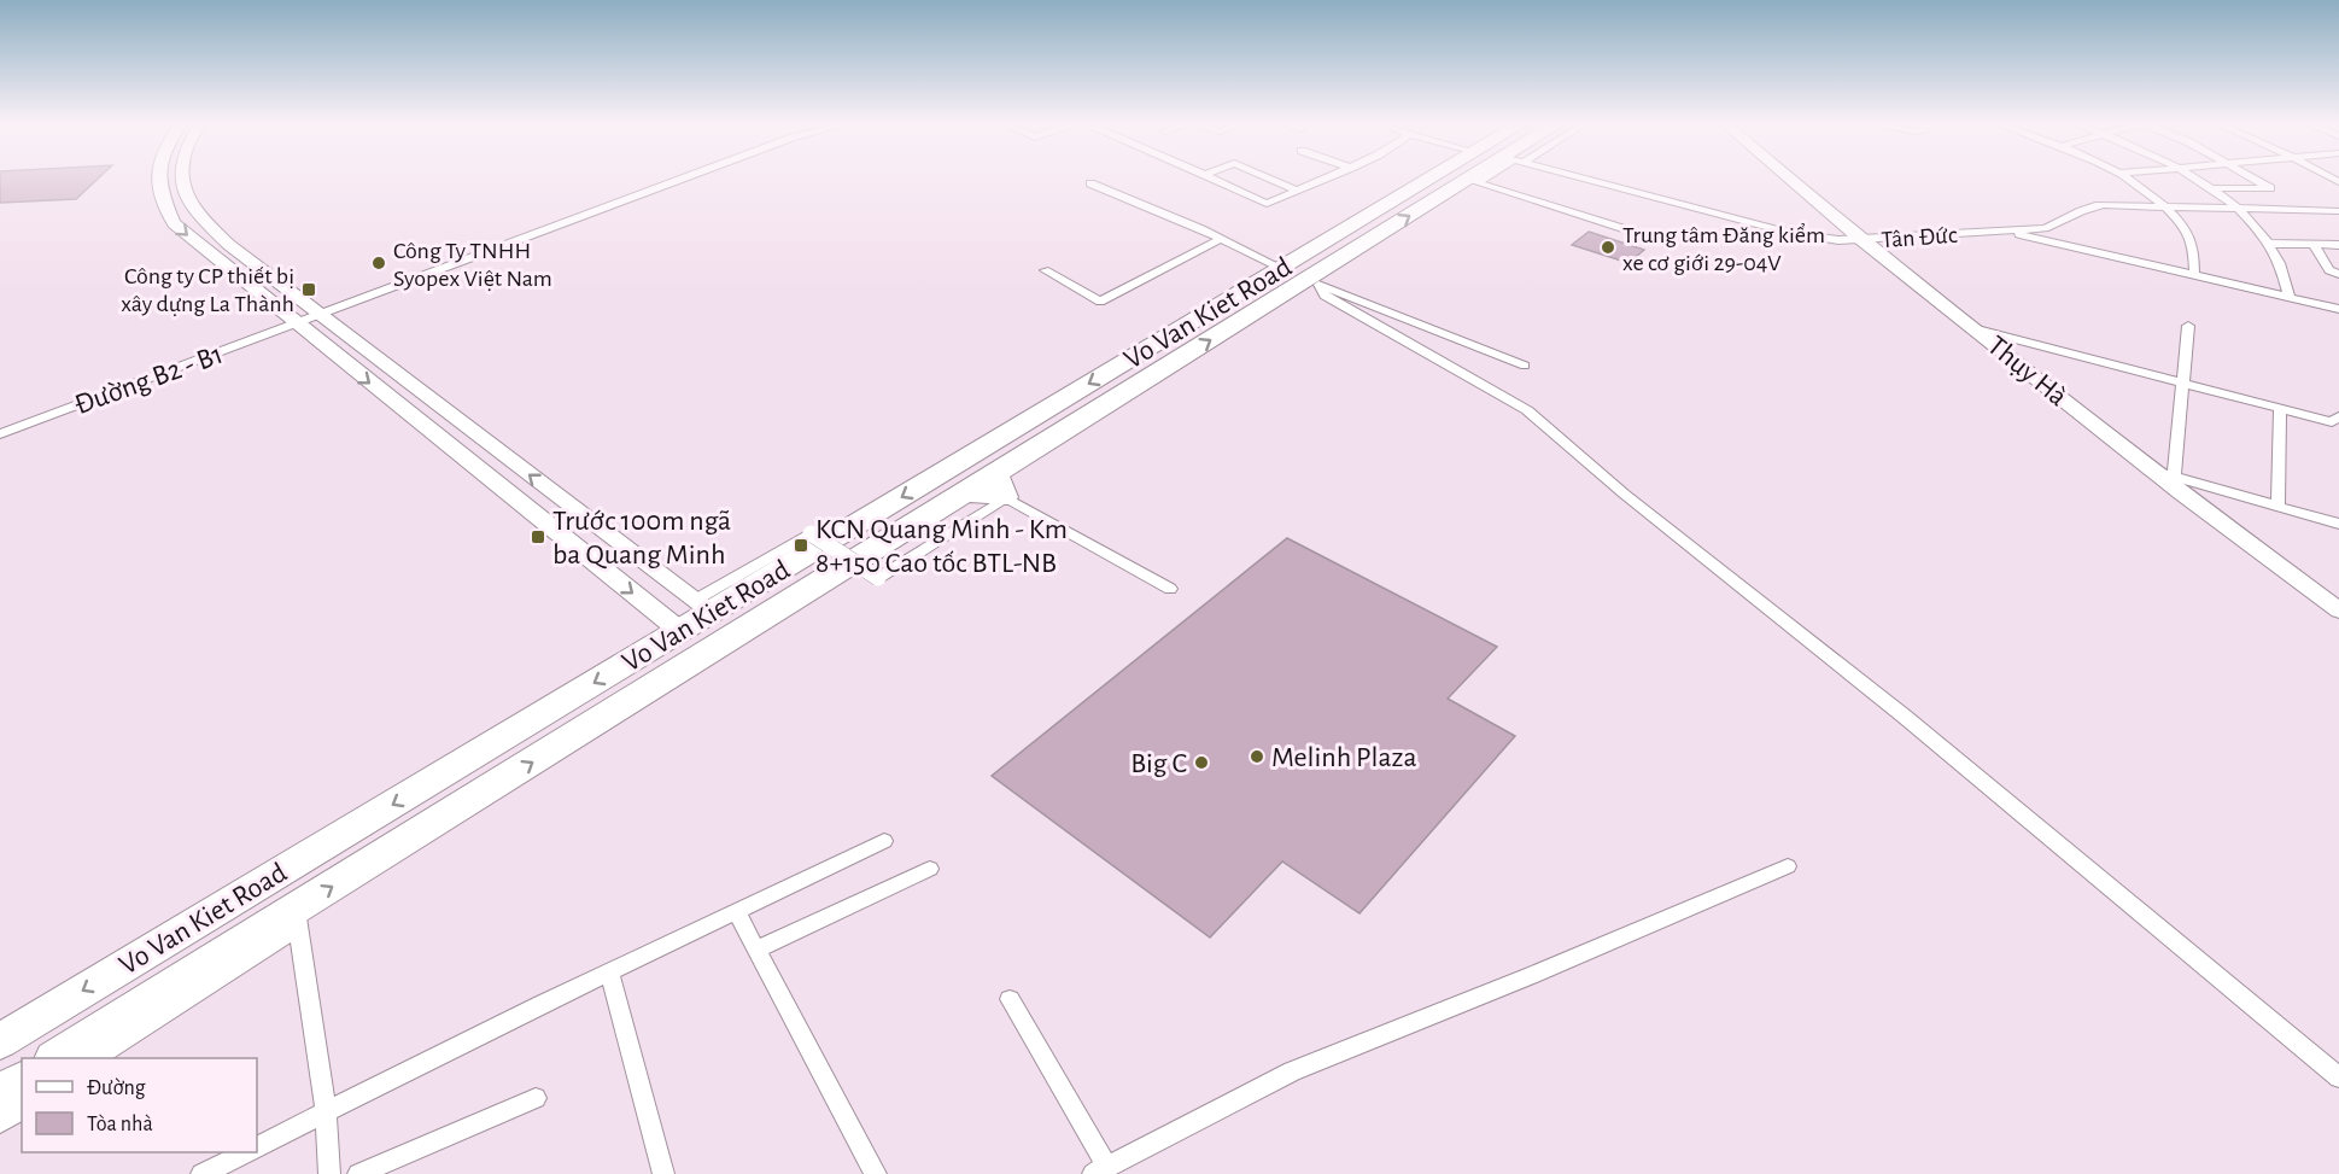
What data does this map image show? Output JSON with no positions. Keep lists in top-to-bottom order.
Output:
{
  "streets": {
    "highway": ["Vo Van Kiet Road"],
    "street": ["Tân Đức", "Thụy Hà", "Đường B2 - B1"]
  },
  "crossings": [
    ["Tân Đức", "Thụy Hà"]
  ],
  "places": {
    "other": [
      "Trung tâm Đăng kiểm xe cơ giới 29-04V",
      "Công Ty TNHH Syopex Việt Nam",
      "Melinh Plaza",
      "Big C"
    ],
    "transit": ["Công ty CP thiết bị xây dựng La Thành", "Trước 100m ngã ba Quang Minh", "KCN Quang Minh - Km 8+150 Cao tốc BTL-NB"]
  },
  "legend": ["Đường", "Tòa nhà"]
}
